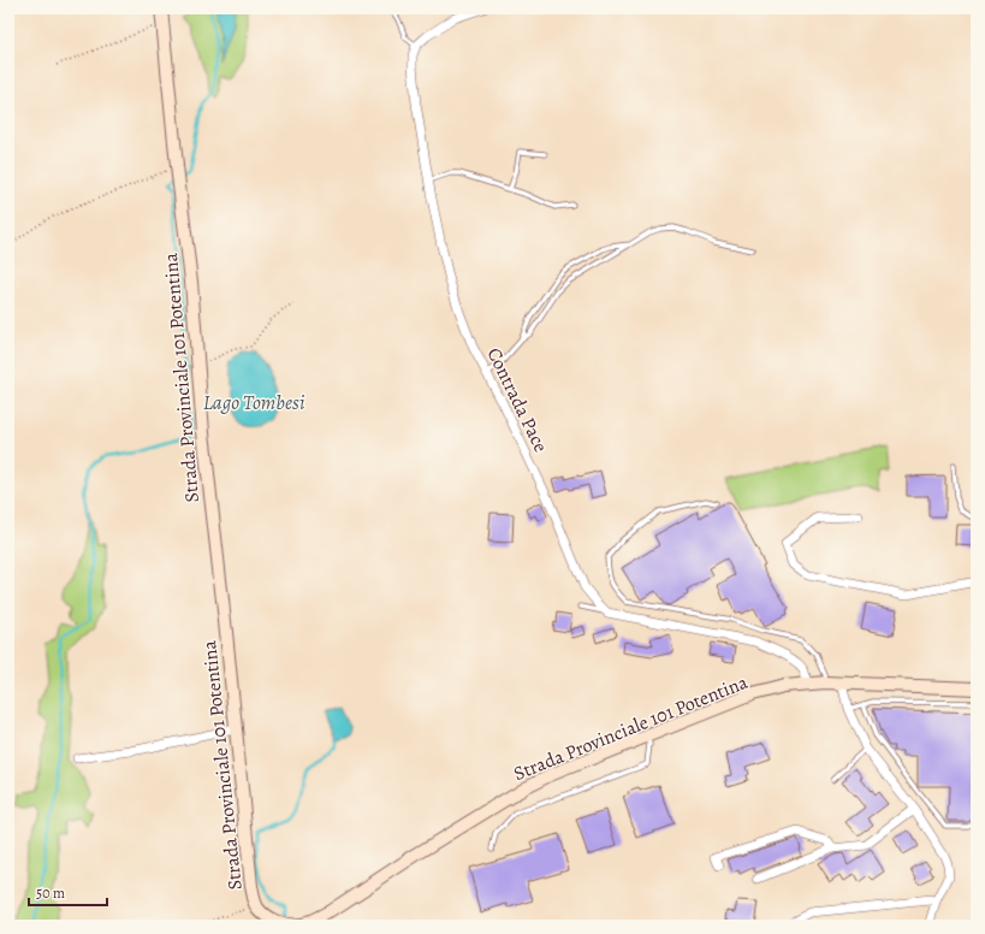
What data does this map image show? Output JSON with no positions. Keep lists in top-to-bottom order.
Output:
{
  "streets": {
    "main road": ["Strada Provinciale 101 Potentina"],
    "street": ["Contrada Pace"]
  },
  "water": ["Lago Tombesi"],
  "scale_bar": "50 m"
}
